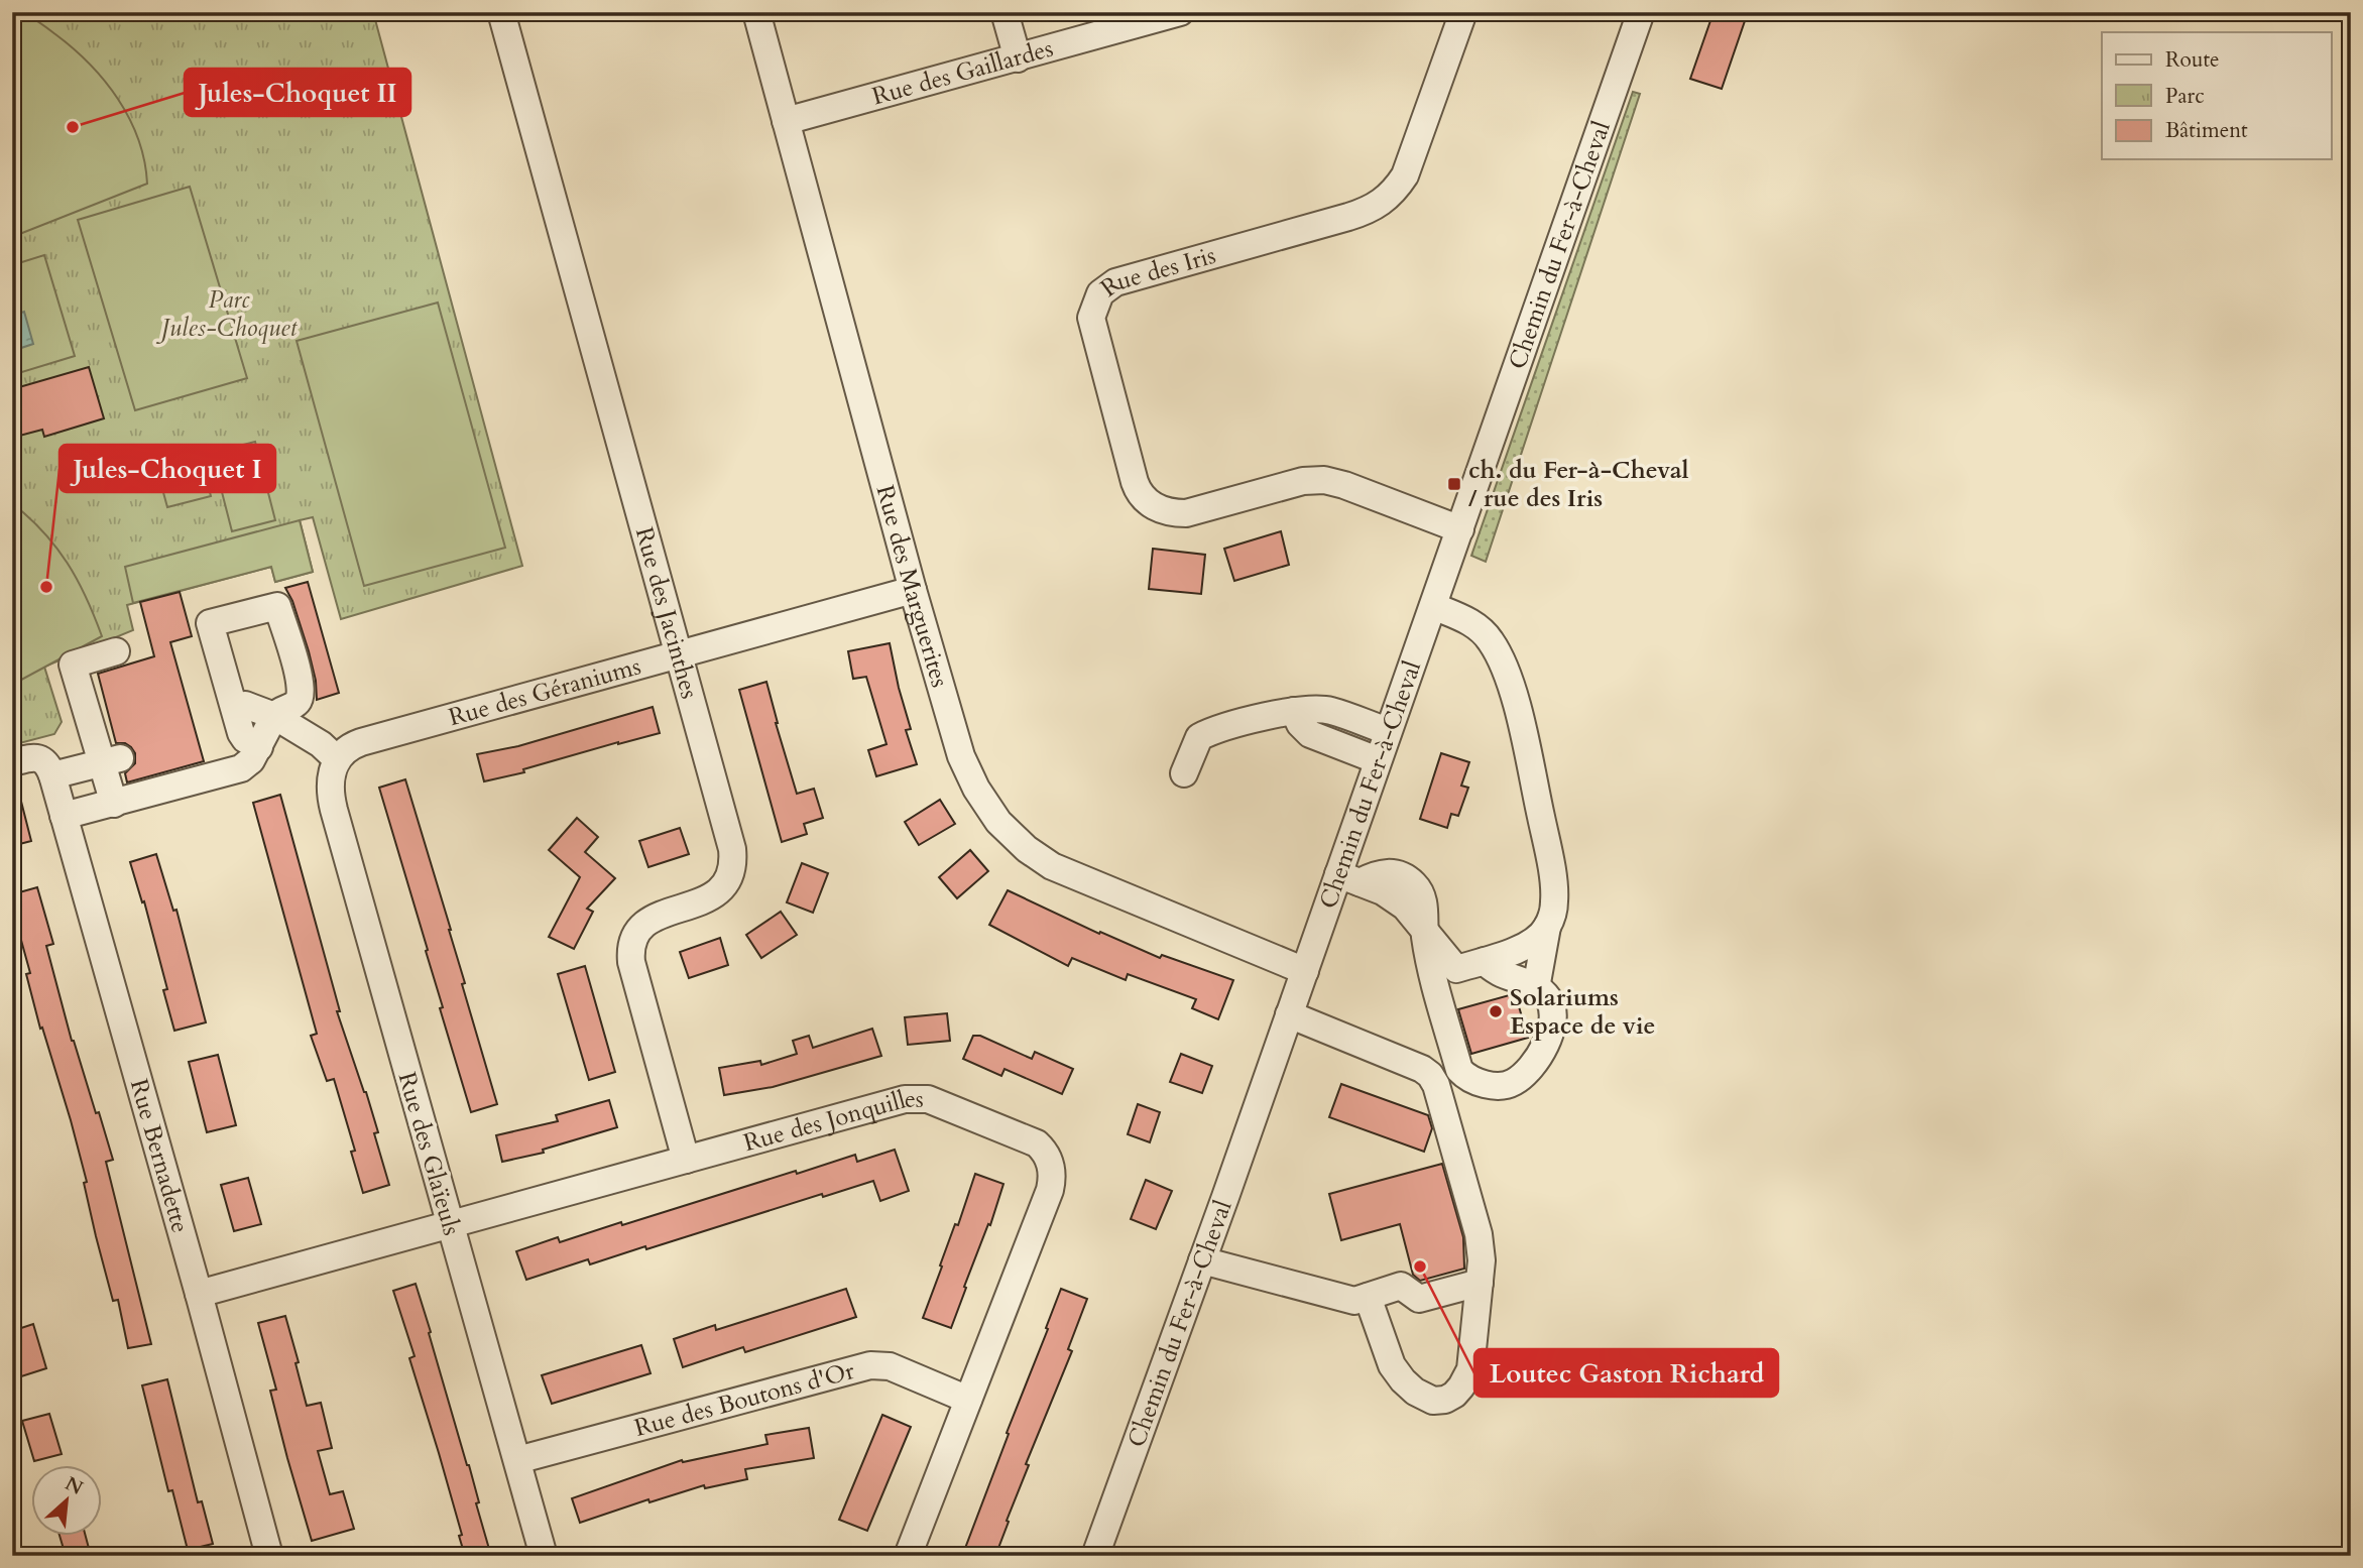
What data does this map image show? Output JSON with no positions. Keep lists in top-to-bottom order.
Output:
{
  "streets": {
    "street": [
      "Rue des Gaillardes",
      "Chemin du Fer-à-Cheval",
      "Rue des Iris",
      "Rue des Marguerites",
      "Rue des Jacinthes",
      "Rue des Géraniums",
      "Rue des Jonquilles",
      "Rue des Glaïeuls",
      "Rue Bernadette",
      "Rue des Boutons d'Or"
    ]
  },
  "crossings": [
    ["Rue des Gaillardes", "Rue des Marguerites"],
    ["Chemin du Fer-à-Cheval", "Rue des Iris"],
    ["Chemin du Fer-à-Cheval", "Rue des Marguerites"],
    ["Rue des Marguerites", "Rue des Géraniums"],
    ["Rue des Jacinthes", "Rue des Géraniums"],
    ["Rue des Jacinthes", "Rue des Jonquilles"],
    ["Rue des Géraniums", "Rue des Glaïeuls"],
    ["Rue des Jonquilles", "Rue des Glaïeuls"],
    ["Rue des Jonquilles", "Rue Bernadette"],
    ["Rue des Jonquilles", "Rue des Boutons d'Or"],
    ["Rue des Glaïeuls", "Rue des Boutons d'Or"]
  ],
  "parks": ["Parc Jules-Choquet"],
  "places": {
    "other": [
      "Jules-Choquet II",
      "Jules-Choquet I",
      "Solariums Espace de vie",
      "Loutec Gaston Richard"
    ],
    "transit": ["ch. du Fer-à-Cheval / rue des Iris"]
  },
  "legend": ["Route", "Parc", "Bâtiment"],
  "north": "top right"
}
